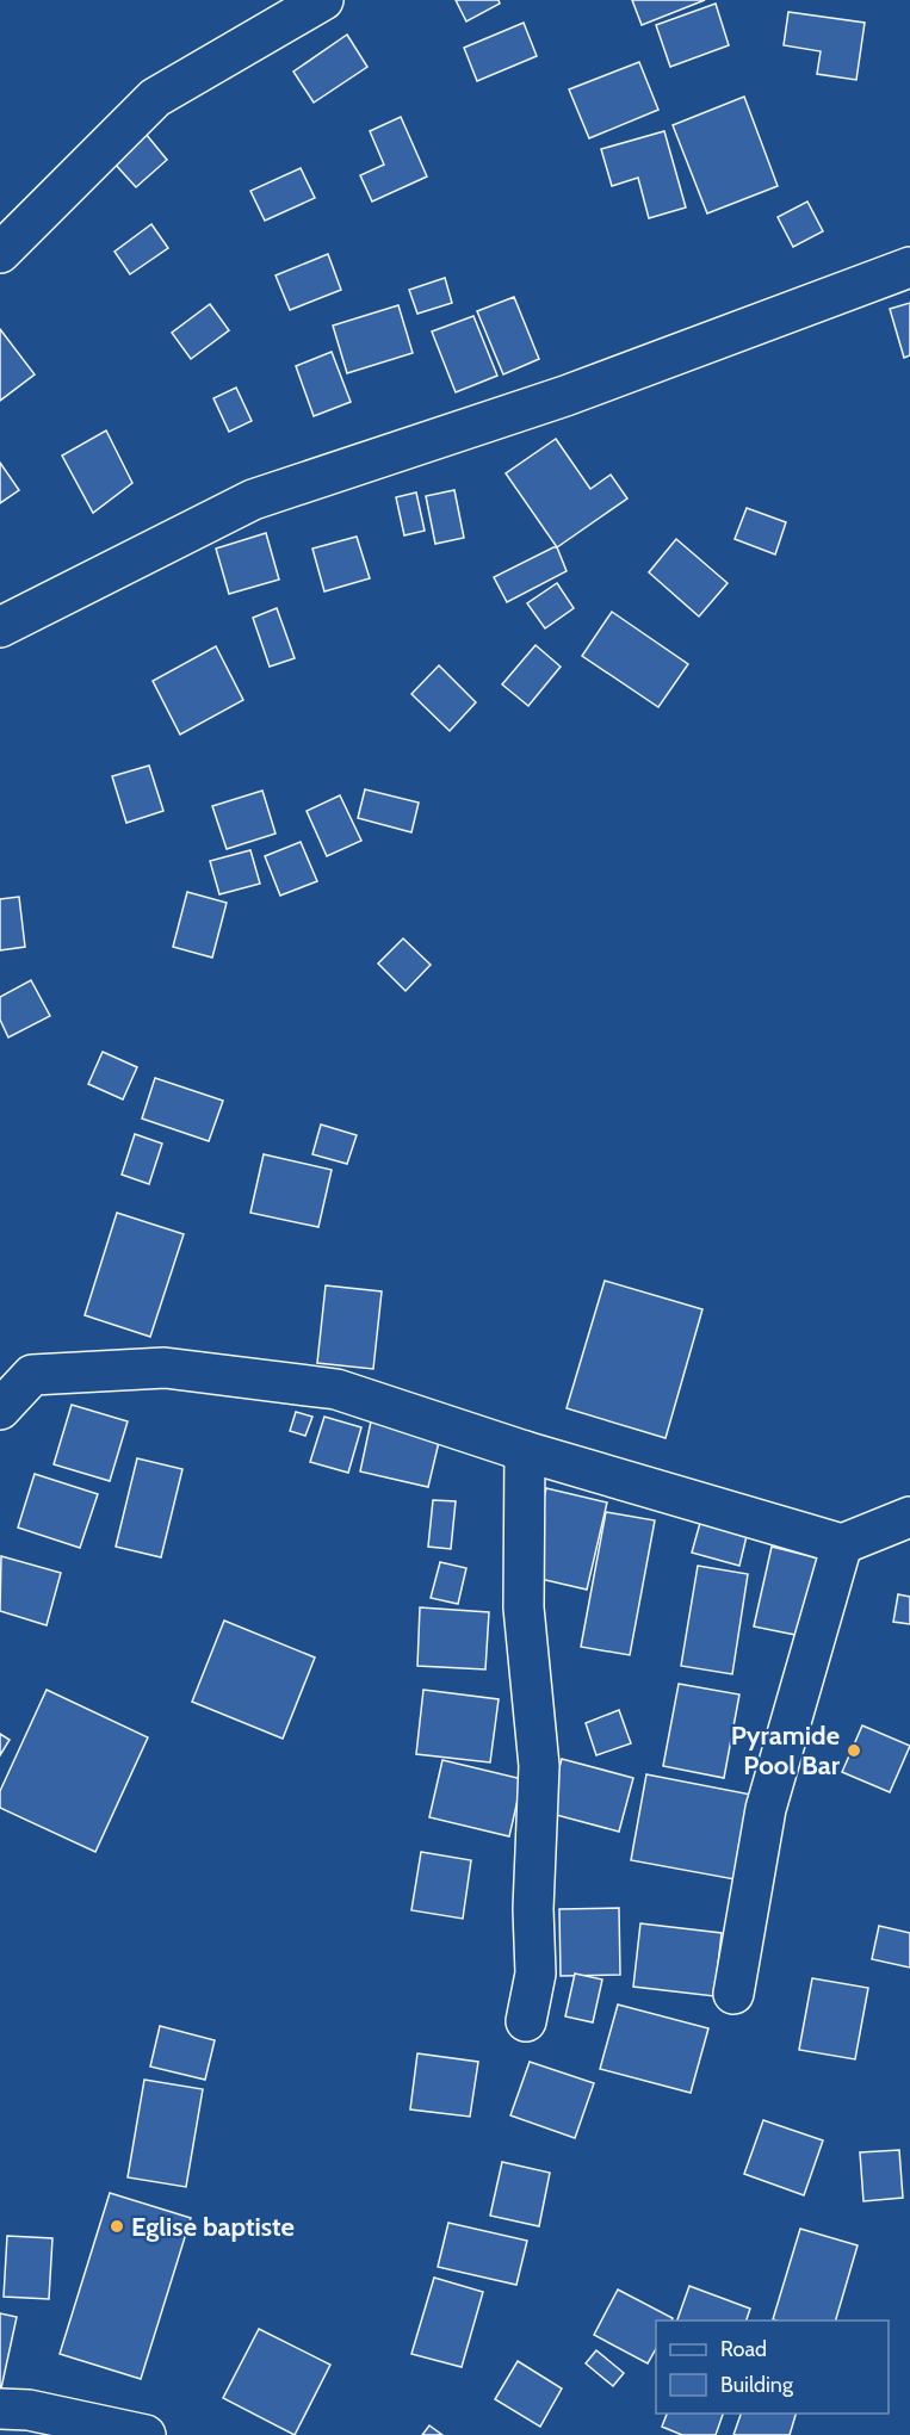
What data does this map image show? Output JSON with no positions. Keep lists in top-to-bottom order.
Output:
{
  "places": ["Pyramide Pool Bar", "Eglise baptiste"],
  "legend": ["Road", "Building"]
}
